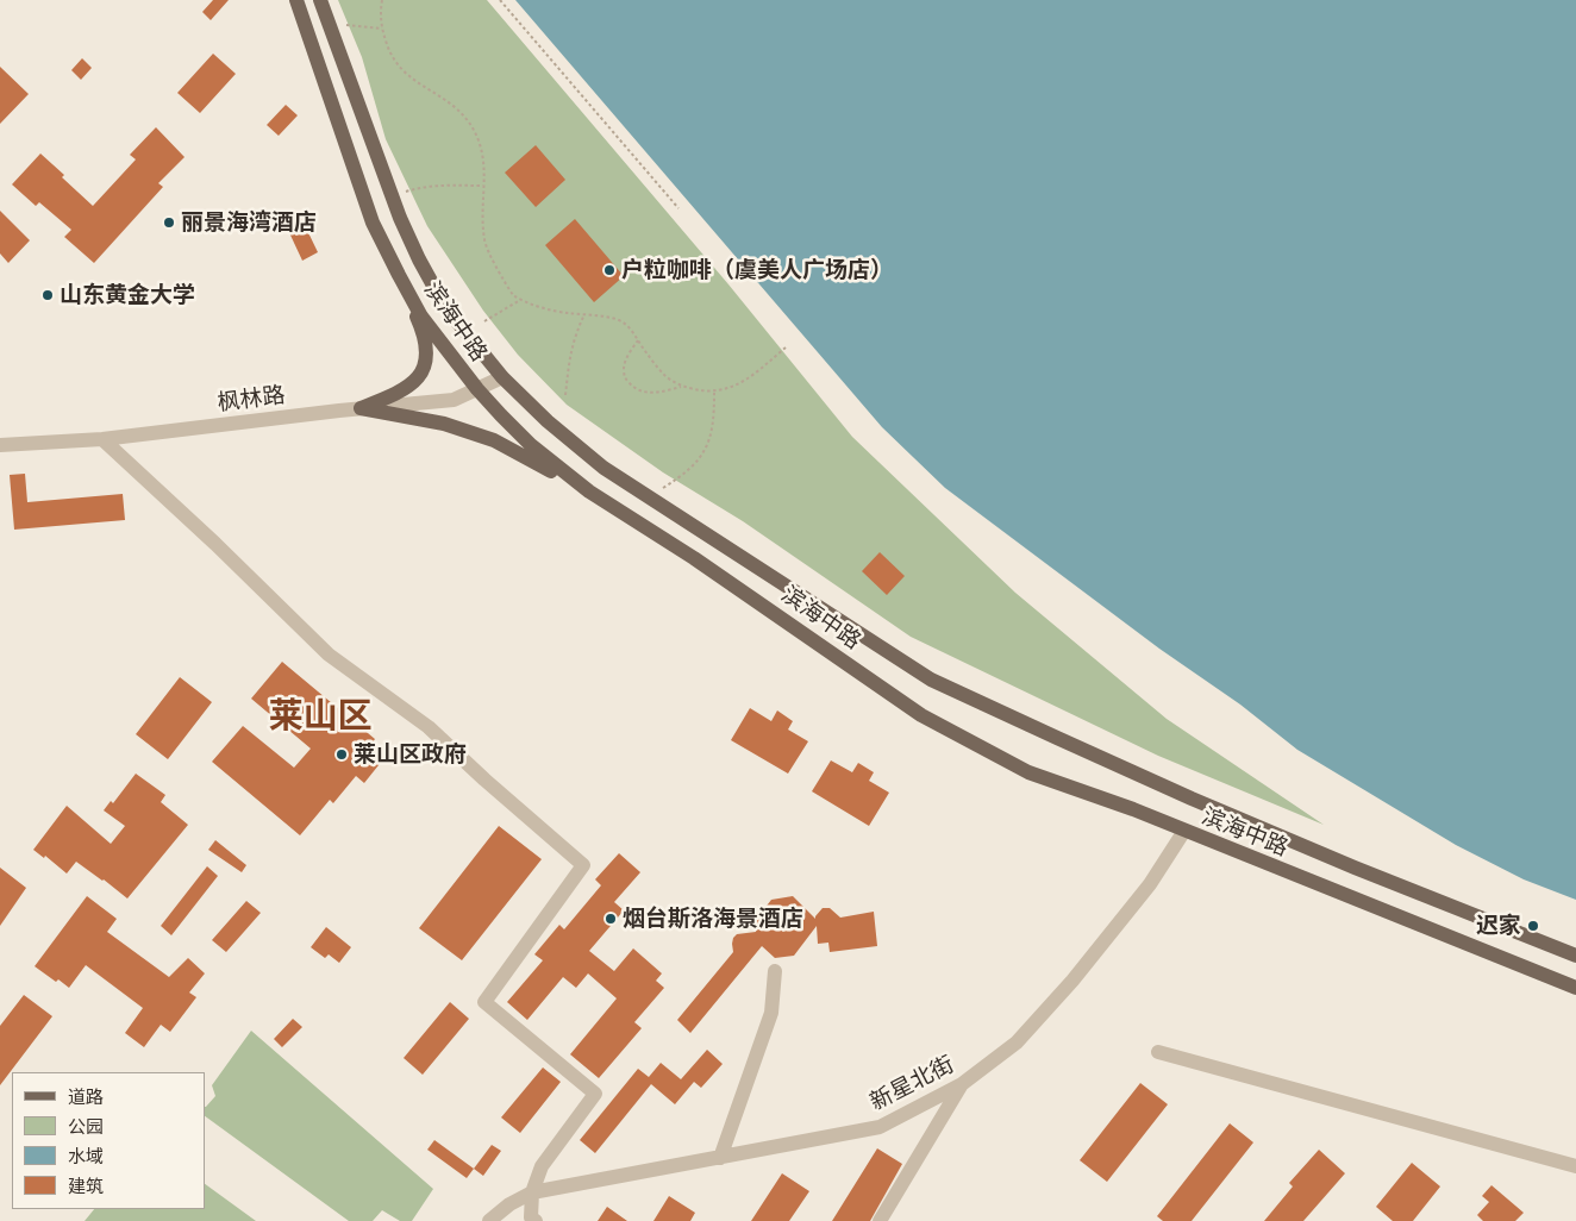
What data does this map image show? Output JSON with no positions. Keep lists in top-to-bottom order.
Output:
{
  "streets": {
    "main road": ["滨海中路"],
    "street": ["枫林路", "新星北街"]
  },
  "crossings": [
    ["滨海中路", "枫林路"],
    ["滨海中路", "新星北街"]
  ],
  "districts": ["莱山区"],
  "places": [
    "丽景海湾酒店",
    "户粒咖啡（虞美人广场店）",
    "山东黄金大学",
    "莱山区政府",
    "烟台斯洛海景酒店",
    "迟家"
  ],
  "legend": [
    "道路",
    "公园",
    "水域",
    "建筑"
  ]
}
